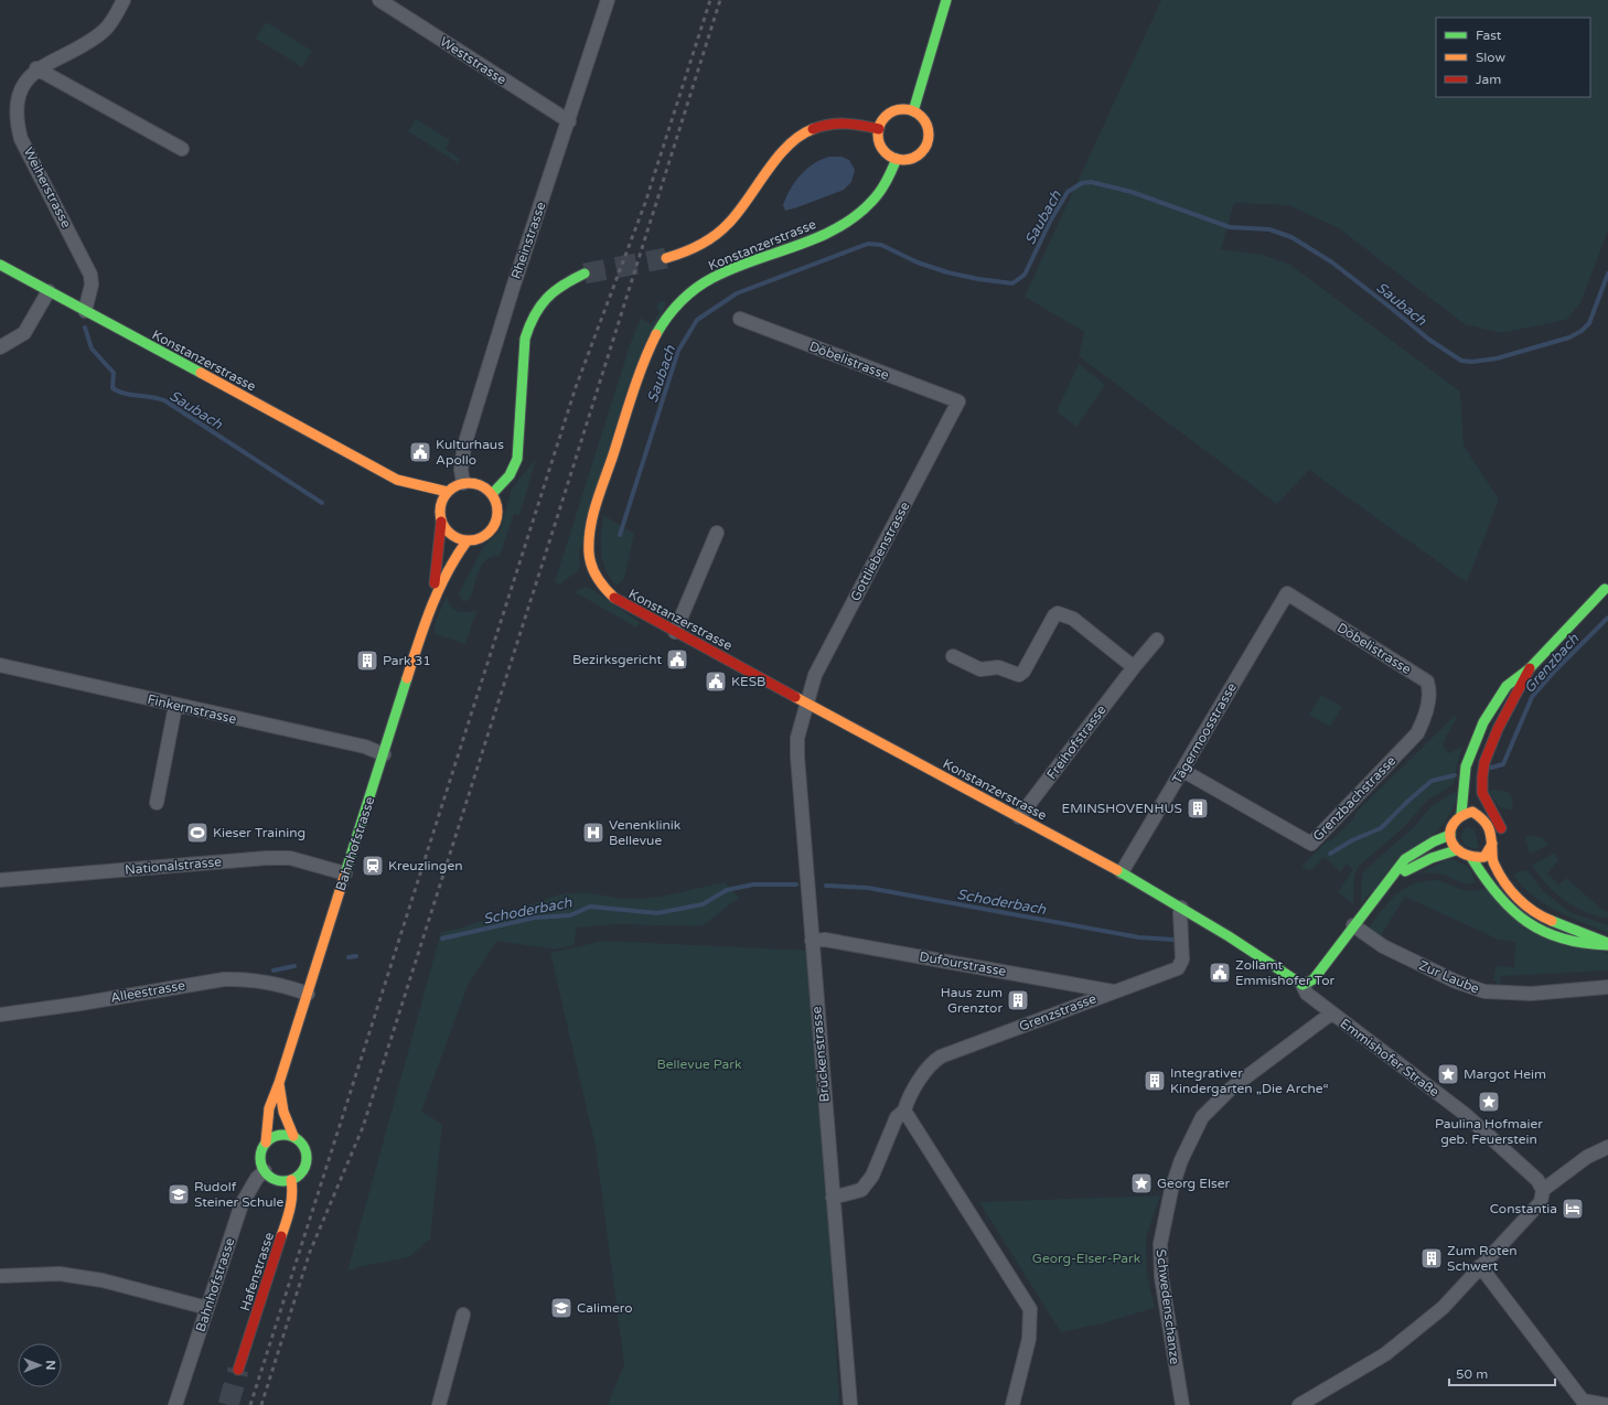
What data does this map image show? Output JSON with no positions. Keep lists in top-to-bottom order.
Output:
{
  "streets": {
    "main road": [
      "Konstanzerstrasse",
      "Bahnhofstrasse",
      "Emmishofer Straße",
      "Hafenstrasse"
    ],
    "street": [
      "Weststrasse",
      "Weiherstrasse",
      "Rheinstrasse",
      "Döbelistrasse",
      "Gottliebenstrasse",
      "Finkernstrasse",
      "Tägermoosstrasse",
      "Freihofstrasse",
      "Grenzbachstrasse",
      "Nationalstrasse",
      "Dufourstrasse",
      "Zur Laube",
      "Alleestrasse",
      "Grenzstrasse",
      "Brückenstrasse",
      "Schwedenschanze"
    ]
  },
  "crossings": [
    ["Weststrasse", "Rheinstrasse"],
    ["Weiherstrasse", "Konstanzerstrasse"],
    ["Rheinstrasse", "Konstanzerstrasse"],
    ["Rheinstrasse", "Bahnhofstrasse"],
    ["Konstanzerstrasse", "Gottliebenstrasse"],
    ["Konstanzerstrasse", "Tägermoosstrasse"],
    ["Konstanzerstrasse", "Freihofstrasse"],
    ["Konstanzerstrasse", "Bahnhofstrasse"],
    ["Konstanzerstrasse", "Grenzstrasse"],
    ["Konstanzerstrasse", "Brückenstrasse"],
    ["Konstanzerstrasse", "Emmishofer Straße"],
    ["Döbelistrasse", "Gottliebenstrasse"],
    ["Döbelistrasse", "Tägermoosstrasse"],
    ["Döbelistrasse", "Grenzbachstrasse"],
    ["Gottliebenstrasse", "Brückenstrasse"],
    ["Finkernstrasse", "Bahnhofstrasse"],
    ["Tägermoosstrasse", "Grenzbachstrasse"],
    ["Bahnhofstrasse", "Nationalstrasse"],
    ["Bahnhofstrasse", "Alleestrasse"],
    ["Bahnhofstrasse", "Hafenstrasse"],
    ["Dufourstrasse", "Grenzstrasse"],
    ["Dufourstrasse", "Brückenstrasse"],
    ["Grenzstrasse", "Brückenstrasse"],
    ["Emmishofer Straße", "Schwedenschanze"]
  ],
  "water": ["Saubach", "Grenzbach", "Schoderbach"],
  "parks": ["Bellevue Park", "Georg-Elser-Park"],
  "places": {
    "public building": [
      "Kulturhaus Apollo",
      "Bezirksgericht",
      "KESB",
      "Zollamt Emmishofer Tor"
    ],
    "building": [
      "Park 31",
      "EMINSHOVENHUS",
      "Haus zum Grenztor",
      "Integrativer Kindergarten „Die Arche“",
      "Zum Roten Schwert"
    ],
    "sports": ["Kieser Training"],
    "hospital": ["Venenklinik Bellevue"],
    "station": ["Kreuzlingen"],
    "place": ["Margot Heim", "Paulina Hofmaier geb. Feuerstein", "Georg Elser"],
    "school or university": ["Rudolf Steiner Schule", "Calimero"],
    "hotel": ["Constantia"]
  },
  "legend": ["Fast", "Slow", "Jam"],
  "scale_bar": "50 m",
  "north": "right"
}
